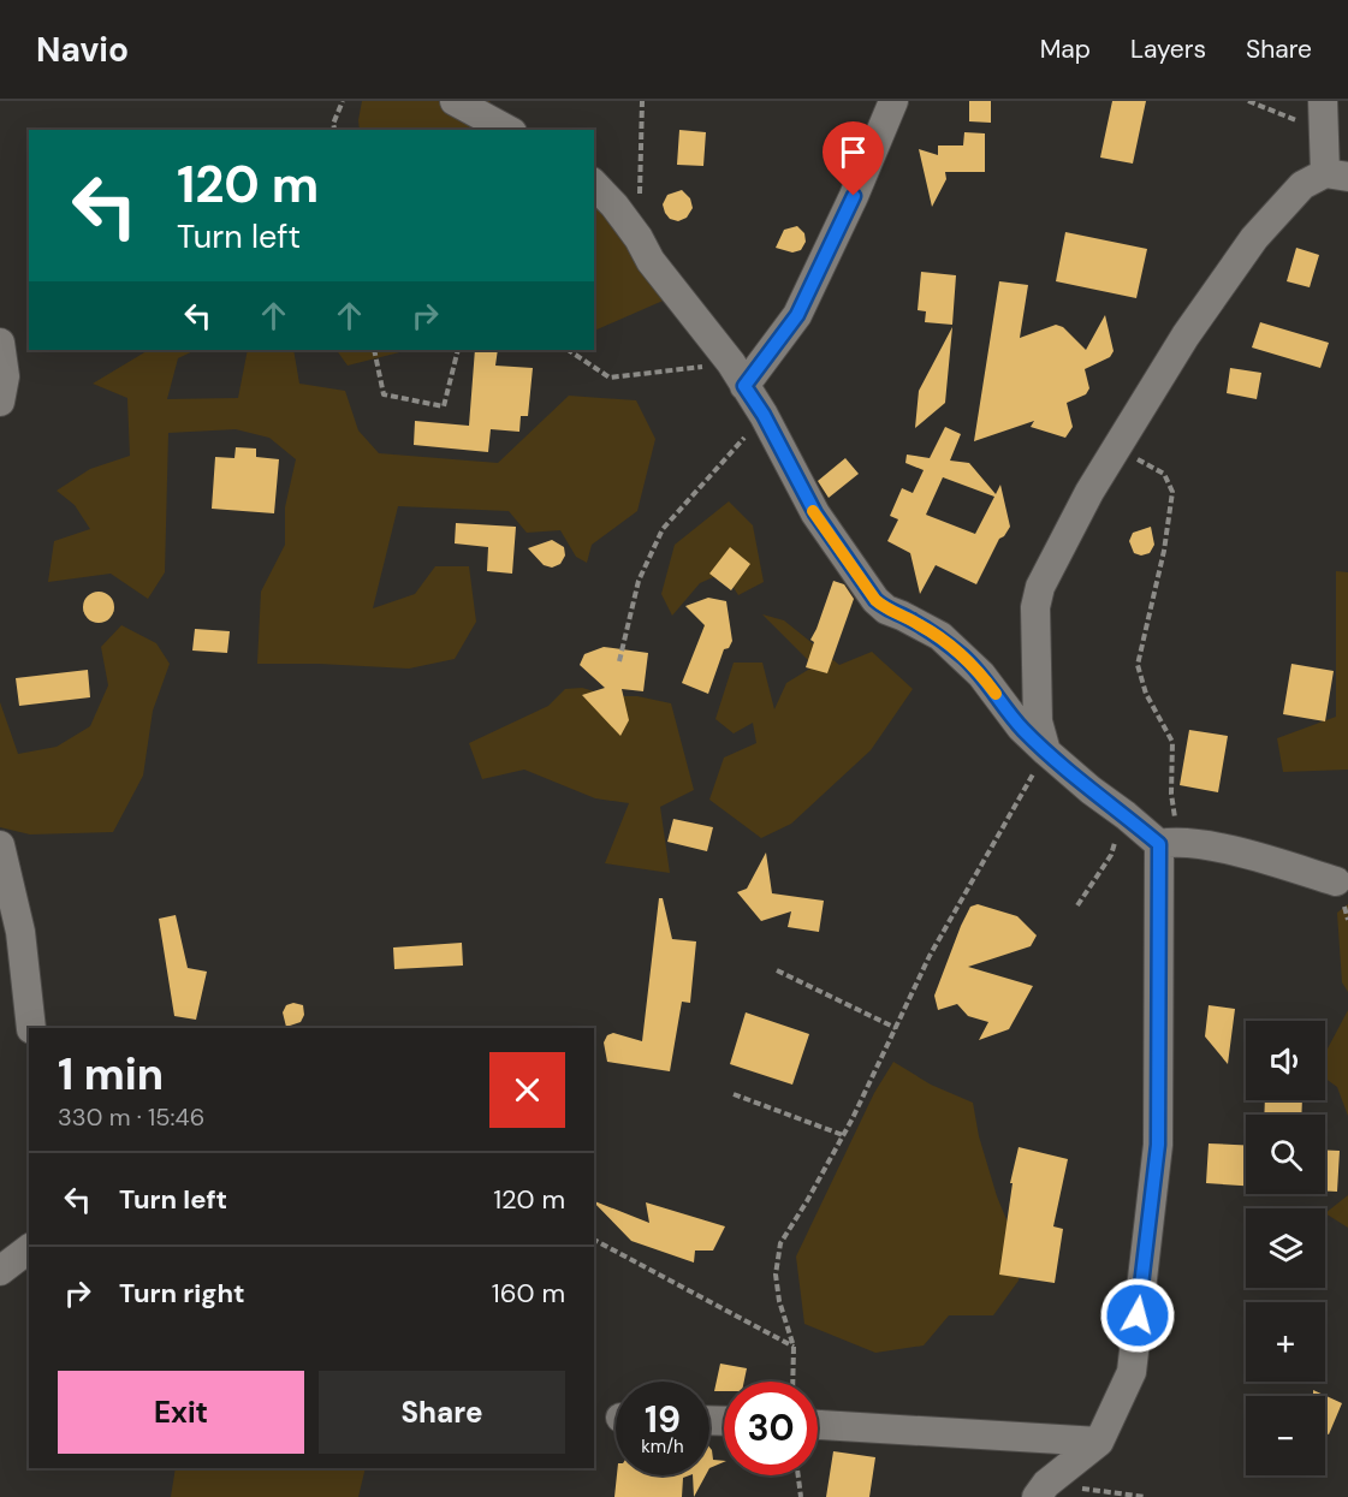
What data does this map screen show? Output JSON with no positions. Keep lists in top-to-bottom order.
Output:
{
  "page": {
    "header": "Navio",
    "nav": ["Map", "Layers", "Share"],
    "turn": ["120 m", "Turn left"],
    "map_buttons": ["+", "−"],
    "heading": ["1 min", "330 m · 15:46"],
    "list": [
      {
        "name": "Turn left",
        "value": "120 m"
      },
      {
        "name": "Turn right",
        "value": "160 m"
      }
    ],
    "buttons": ["Exit", "Share"],
    "speed": "19 km/h",
    "limit": "30"
  }
}
